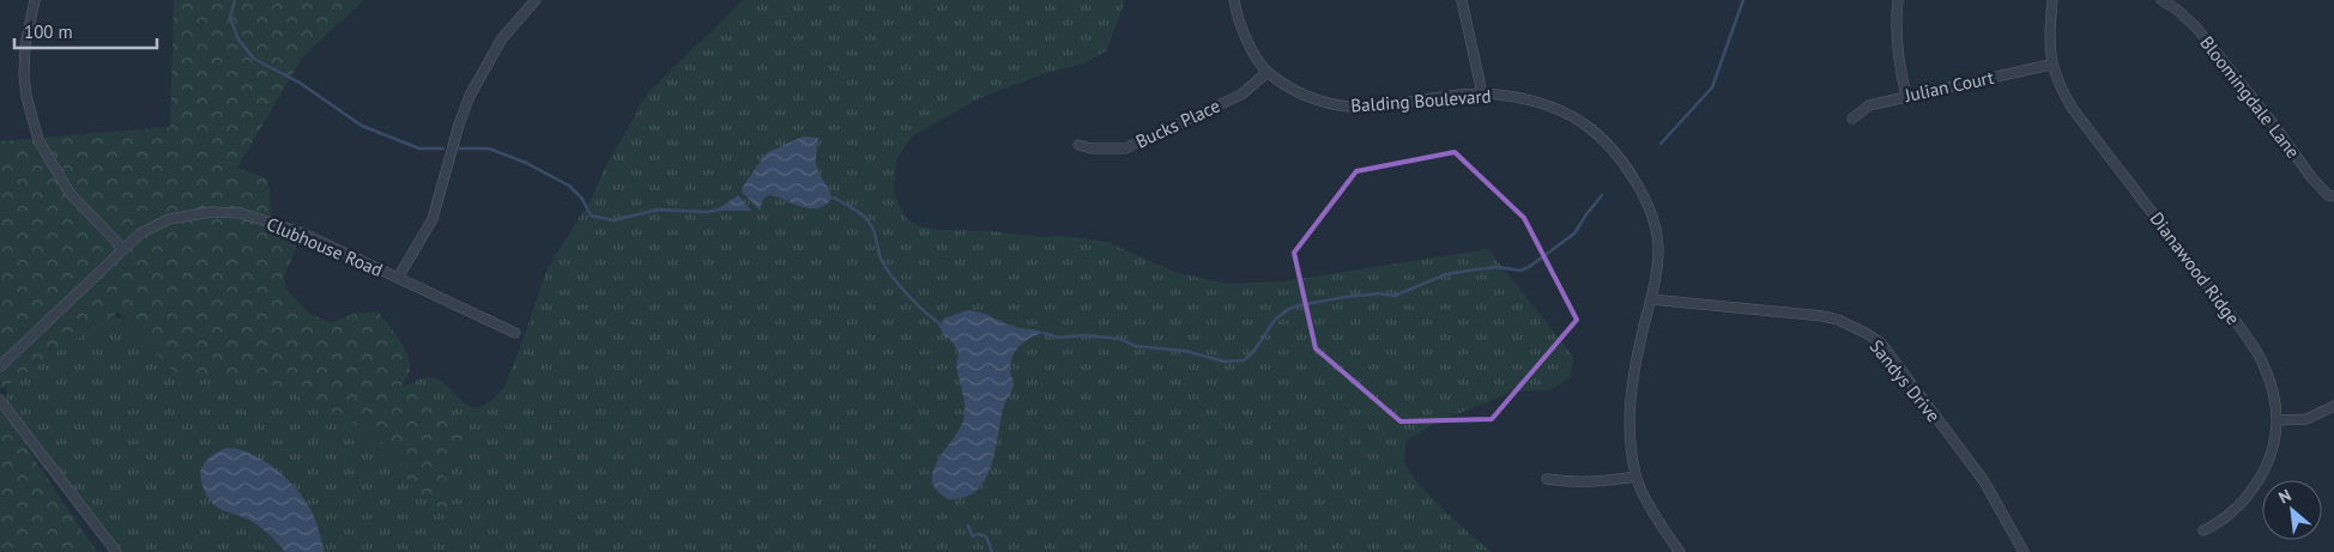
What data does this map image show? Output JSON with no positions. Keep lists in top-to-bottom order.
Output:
{
  "streets": {
    "street": [
      "Julian Court",
      "Bloomingdale Lane",
      "Balding Boulevard",
      "Bucks Place",
      "Clubhouse Road",
      "Dianawood Ridge",
      "Sandys Drive"
    ]
  },
  "crossings": [
    ["Julian Court", "Dianawood Ridge"],
    ["Balding Boulevard", "Bucks Place"],
    ["Balding Boulevard", "Sandys Drive"]
  ],
  "scale_bar": "100 m",
  "north": "top left"
}
